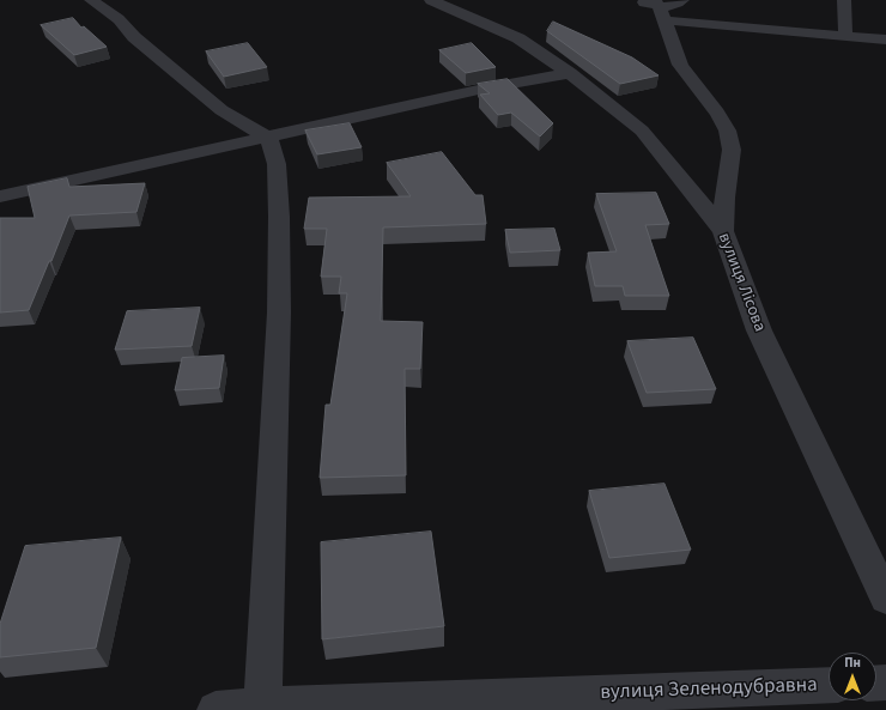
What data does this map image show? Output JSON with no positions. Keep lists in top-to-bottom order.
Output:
{
  "streets": {
    "street": ["вулиця Лісова", "вулиця Зеленодубравна"]
  },
  "north": "top"
}
